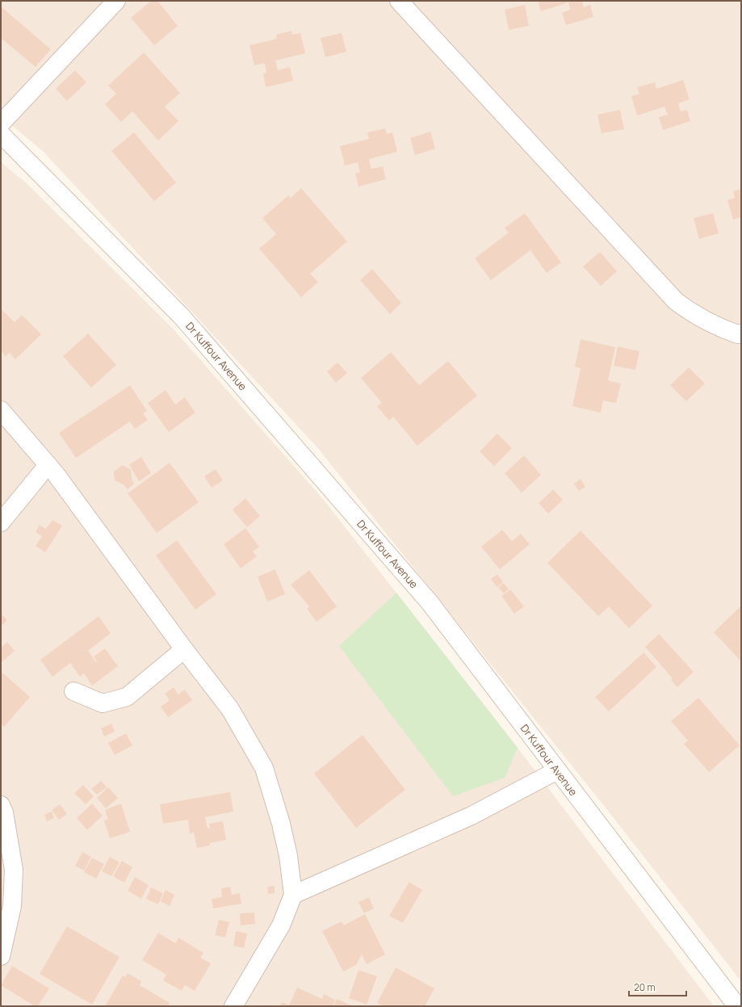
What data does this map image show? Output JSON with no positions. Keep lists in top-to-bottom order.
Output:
{
  "streets": {
    "street": ["Dr Kuffour Avenue"]
  },
  "scale_bar": "20 m"
}
